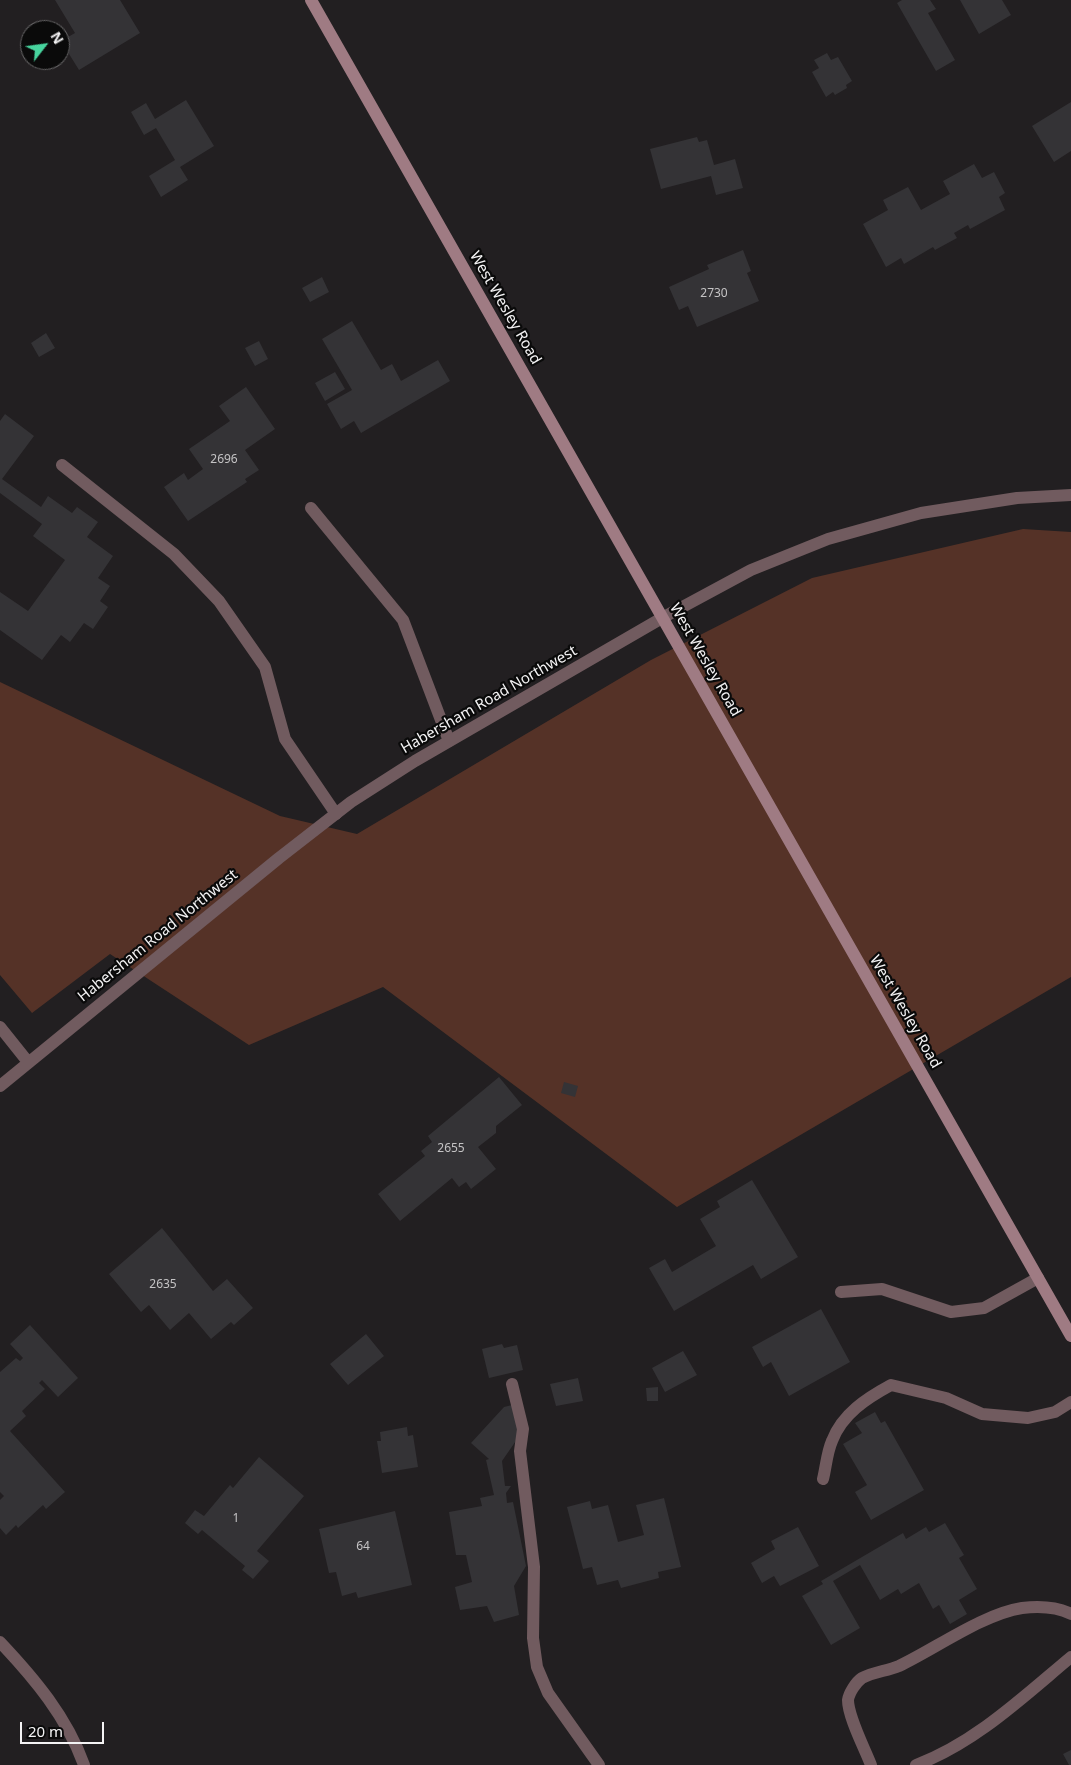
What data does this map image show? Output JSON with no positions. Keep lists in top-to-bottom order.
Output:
{
  "streets": {
    "street": ["West Wesley Road", "Habersham Road Northwest"]
  },
  "crossings": [
    ["West Wesley Road", "Habersham Road Northwest"]
  ],
  "house_numbers": [
    "2730",
    "2696",
    "2655",
    "2635",
    "1",
    "64"
  ],
  "scale_bar": "20 m",
  "north": "top right"
}
